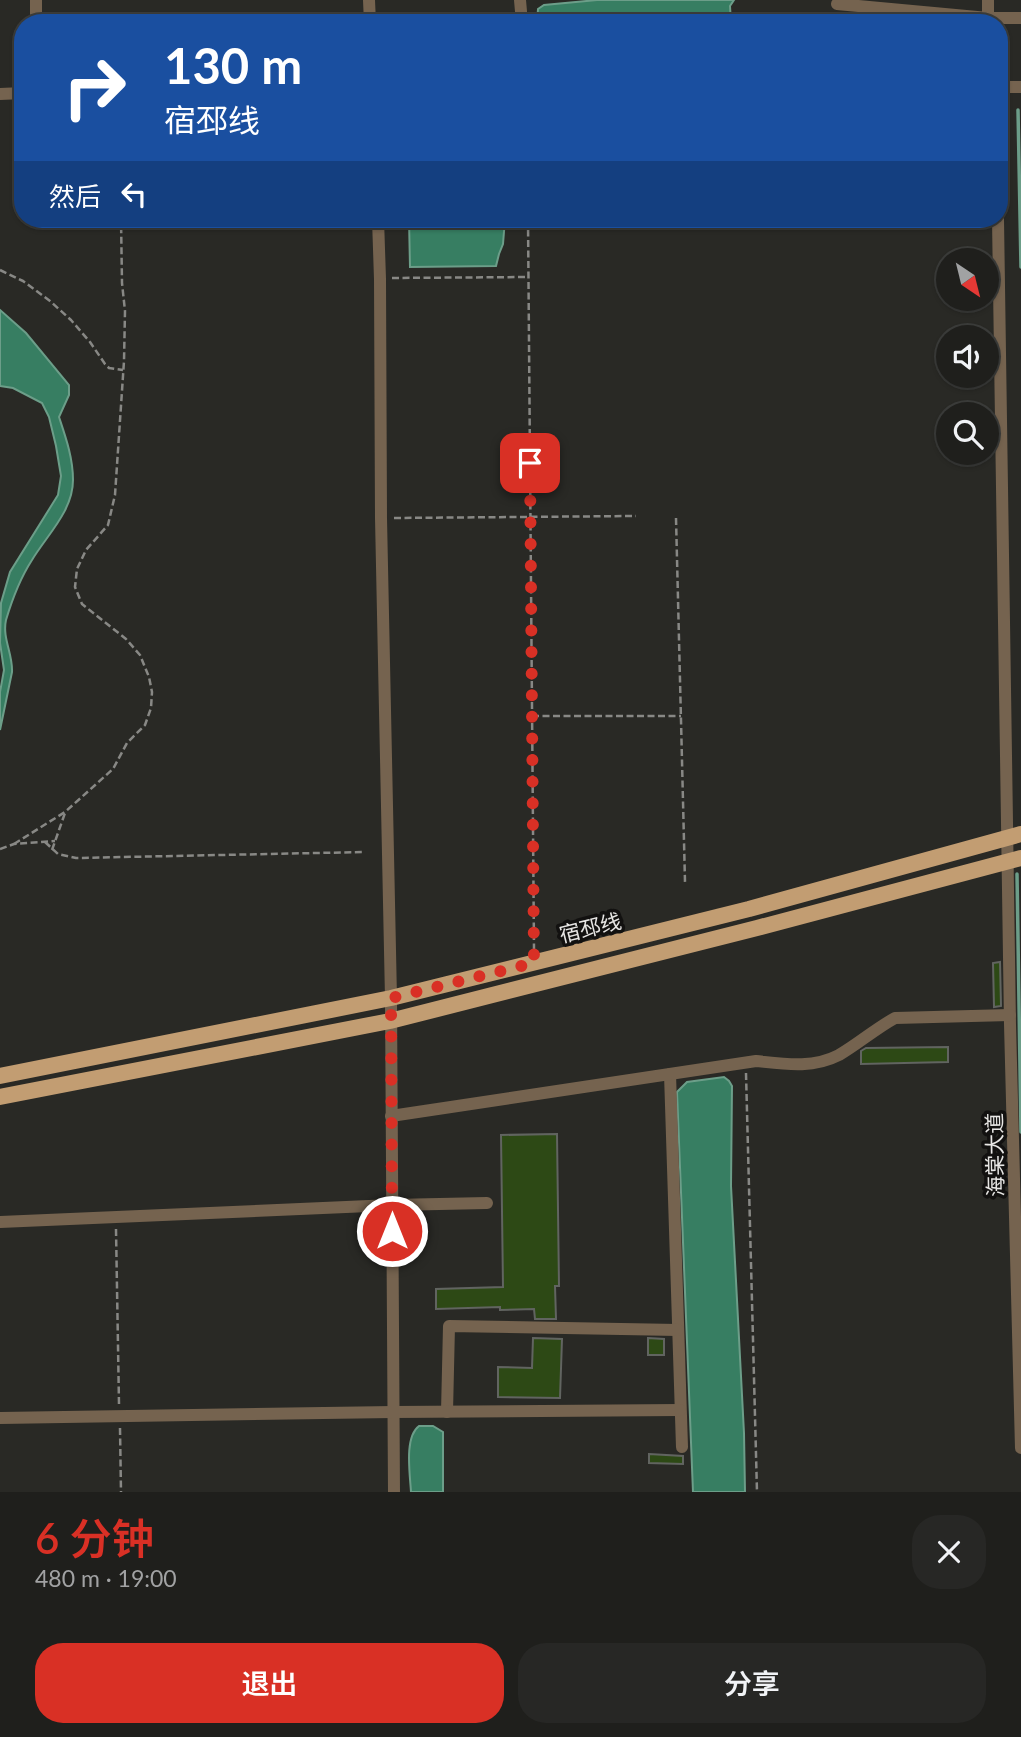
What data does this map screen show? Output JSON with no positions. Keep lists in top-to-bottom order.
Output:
{
  "streets": {
    "main road": ["宿邳线"],
    "street": ["海棠大道"]
  },
  "crossings": [
    ["宿邳线", "海棠大道"]
  ],
  "north": "bottom right",
  "page": {
    "turn": ["130 m", "宿邳线"],
    "then": "然后",
    "heading": ["6 分钟", "480 m · 19:00"],
    "buttons": ["退出", "分享"]
  }
}
